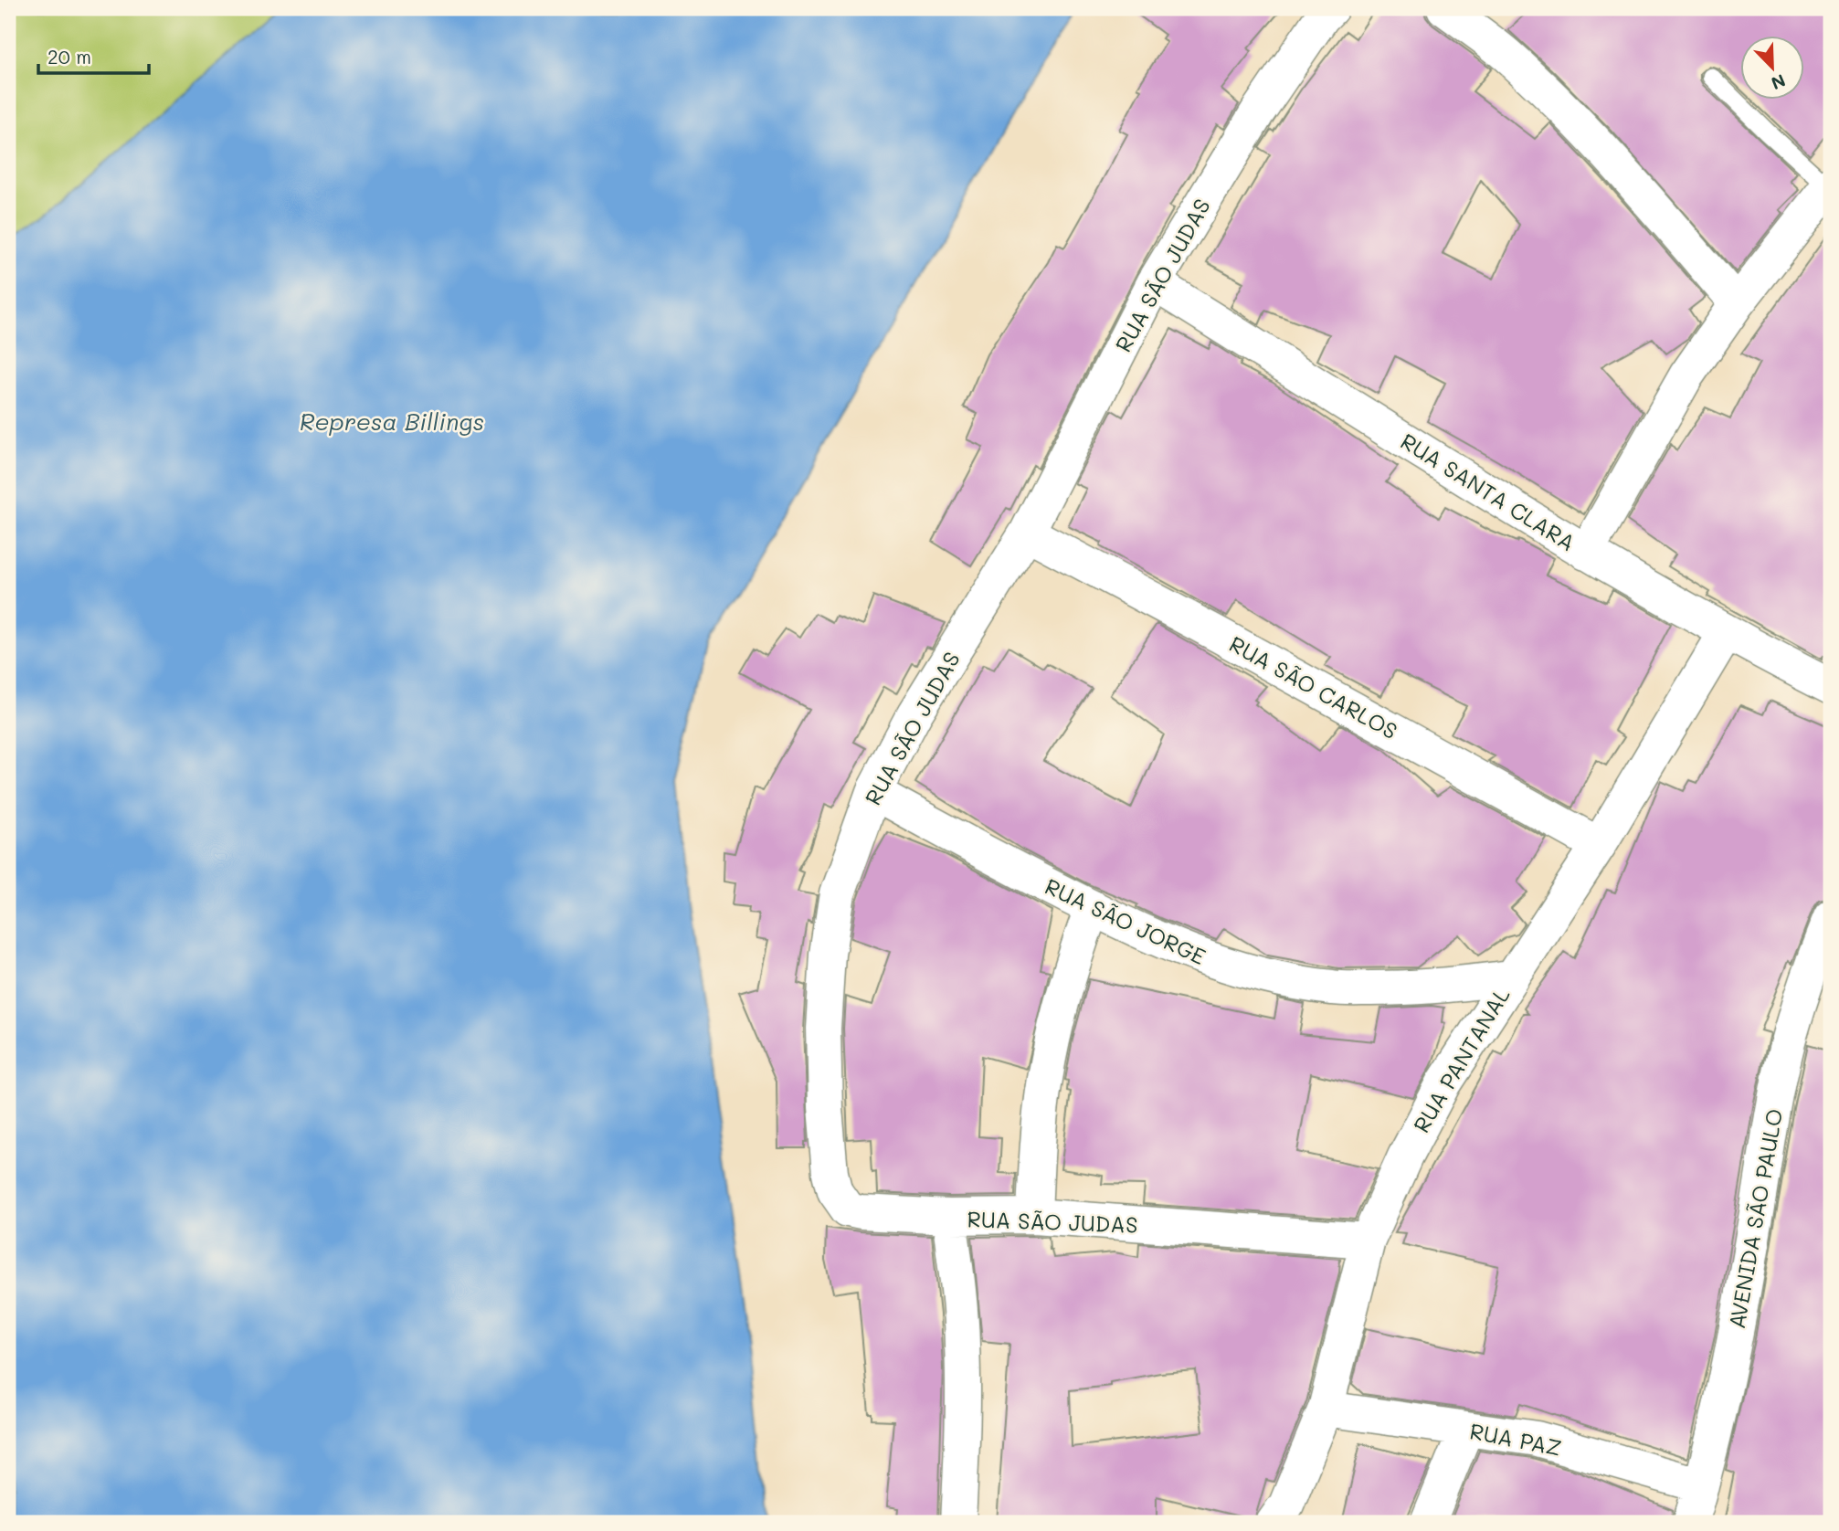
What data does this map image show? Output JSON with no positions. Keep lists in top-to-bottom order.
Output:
{
  "streets": {
    "street": [
      "RUA SÃO JUDAS",
      "RUA SANTA CLARA",
      "RUA SÃO CARLOS",
      "RUA SÃO JORGE",
      "RUA PANTANAL",
      "AVENIDA SÃO PAULO",
      "RUA PAZ"
    ]
  },
  "crossings": [
    ["RUA SÃO JUDAS", "RUA SANTA CLARA"],
    ["RUA SÃO JUDAS", "RUA SÃO CARLOS"],
    ["RUA SÃO JUDAS", "RUA SÃO JORGE"],
    ["RUA SÃO JUDAS", "RUA PANTANAL"],
    ["RUA SANTA CLARA", "RUA PANTANAL"],
    ["RUA SÃO CARLOS", "RUA PANTANAL"],
    ["RUA SÃO JORGE", "RUA PANTANAL"],
    ["RUA PANTANAL", "RUA PAZ"],
    ["AVENIDA SÃO PAULO", "RUA PAZ"]
  ],
  "water": ["Represa Billings"],
  "scale_bar": "20 m",
  "north": "bottom right"
}
